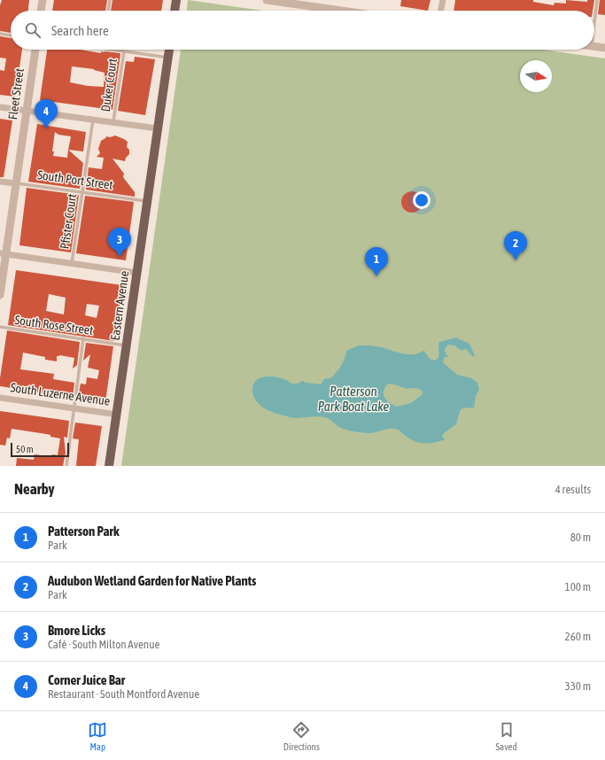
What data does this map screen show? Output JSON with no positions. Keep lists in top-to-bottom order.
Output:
{
  "streets": {
    "main road": ["Eastern Avenue"],
    "street": ["Fleet Street", "South Port Street", "South Luzerne Avenue"],
    "lane": ["Duker Court", "Pfister Court", "South Rose Street"]
  },
  "crossings": [
    ["Fleet Street", "South Port Street"],
    ["South Port Street", "Pfister Court"],
    ["South Port Street", "Eastern Avenue"],
    ["Eastern Avenue", "South Rose Street"],
    ["Eastern Avenue", "South Luzerne Avenue"]
  ],
  "water": ["Patterson Park Boat Lake"],
  "scale_bar": "50 m",
  "north": "right",
  "page": {
    "search": "Search here",
    "pins": [
      "4",
      "3",
      "2",
      "1"
    ],
    "scale": "50 m",
    "heading": ["Nearby", "4 results"],
    "list": [
      {
        "mark": "1",
        "name": "Patterson Park",
        "note": "Park",
        "value": "80 m"
      },
      {
        "mark": "2",
        "name": "Audubon Wetland Garden for Native Plants",
        "note": "Park",
        "value": "100 m"
      },
      {
        "mark": "3",
        "name": "Bmore Licks",
        "note": "Café · South Milton Avenue",
        "value": "260 m"
      },
      {
        "mark": "4",
        "name": "Corner Juice Bar",
        "note": "Restaurant · South Montford Avenue",
        "value": "330 m"
      }
    ],
    "nav": ["Map", "Directions", "Saved"]
  }
}
